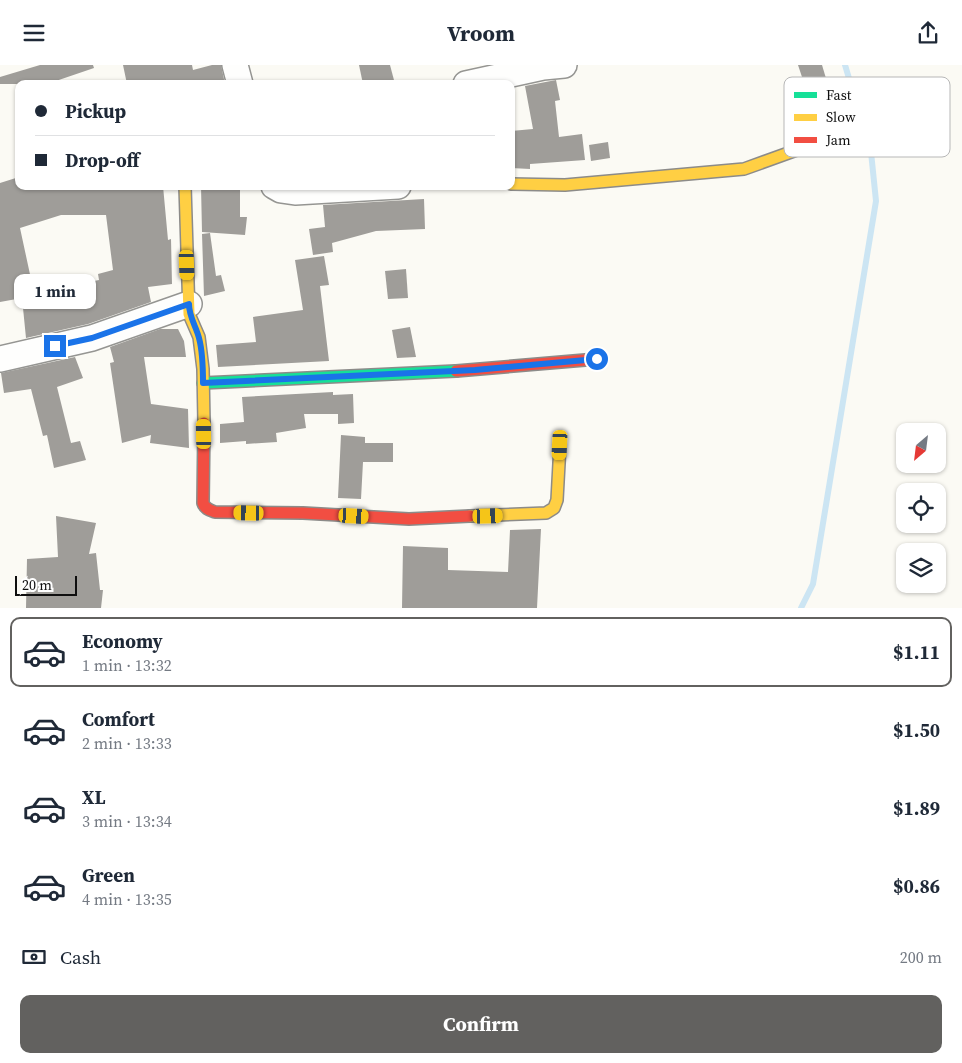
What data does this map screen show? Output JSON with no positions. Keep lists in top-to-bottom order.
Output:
{
  "legend": ["Fast", "Slow", "Jam"],
  "scale_bar": "20 m",
  "north": "bottom left",
  "page": {
    "header": "Vroom",
    "banner": ["Pickup", "Drop-off"],
    "bubble": "1 min",
    "scale": "20 m",
    "list": [
      {
        "name": "Economy",
        "note": "1 min · 13:32",
        "value": "$1.11"
      },
      {
        "name": "Comfort",
        "note": "2 min · 13:33",
        "value": "$1.50"
      },
      {
        "name": "XL",
        "note": "3 min · 13:34",
        "value": "$1.89"
      },
      {
        "name": "Green",
        "note": "4 min · 13:35",
        "value": "$0.86"
      }
    ],
    "pay": ["Cash", "200 m"],
    "buttons": "Confirm"
  }
}
